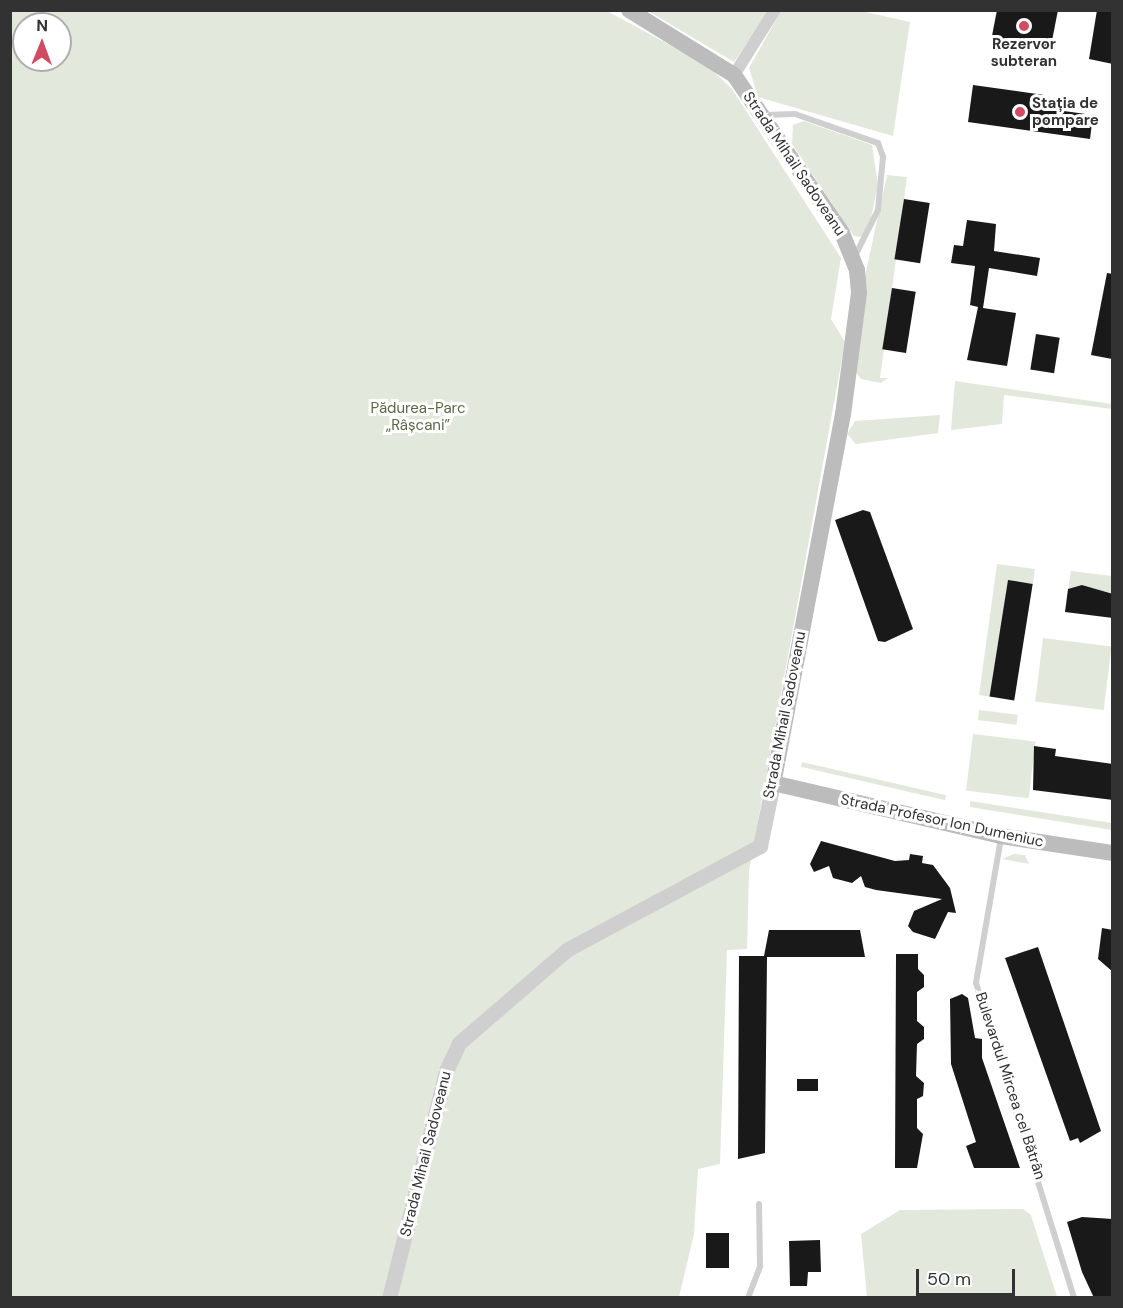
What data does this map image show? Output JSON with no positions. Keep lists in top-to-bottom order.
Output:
{
  "streets": {
    "main road": ["Strada Mihail Sadoveanu", "Strada Profesor Ion Dumeniuc"],
    "lane": ["Bulevardul Mircea cel Bătrân"]
  },
  "crossings": [
    ["Strada Mihail Sadoveanu", "Strada Profesor Ion Dumeniuc"],
    ["Strada Profesor Ion Dumeniuc", "Bulevardul Mircea cel Bătrân"]
  ],
  "parks": ["Pădurea-Parc „Râșcani”"],
  "places": ["Rezervor subteran", "Stația de pompare"],
  "scale_bar": "50 m",
  "north": "top"
}
